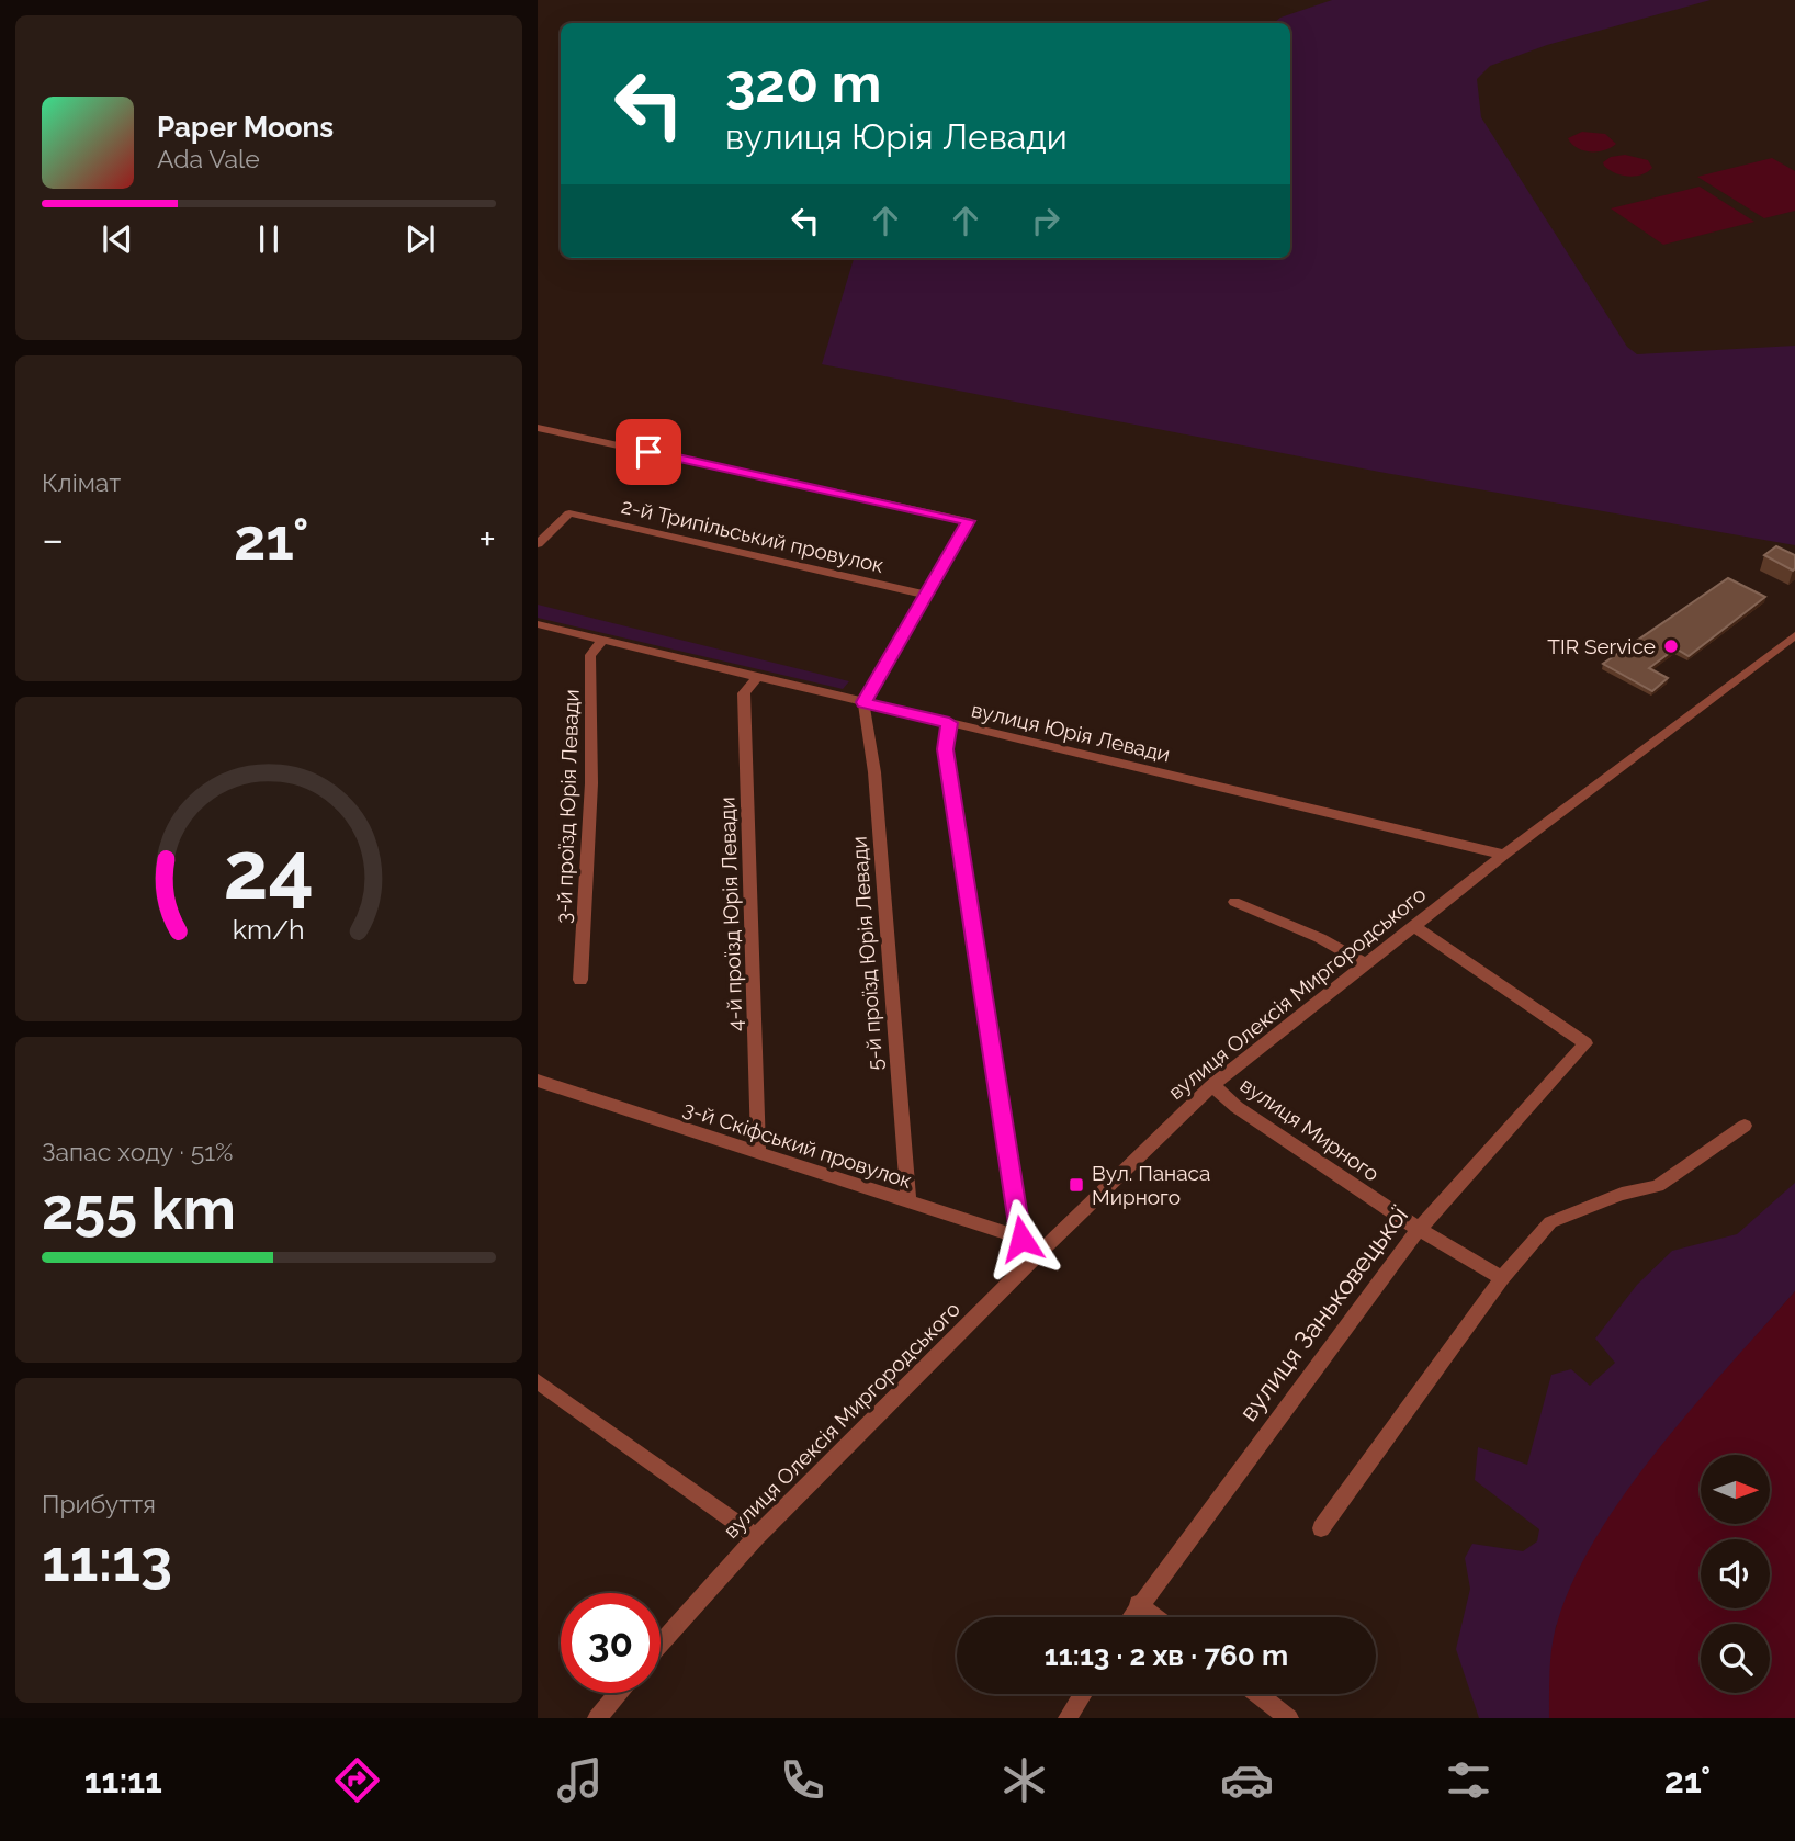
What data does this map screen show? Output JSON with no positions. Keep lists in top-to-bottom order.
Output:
{
  "streets": {
    "street": [
      "2-й Трипільський провулок",
      "вулиця Юрія Левади",
      "3-й проїзд Юрія Левади",
      "4-й проїзд Юрія Левади",
      "5-й проїзд Юрія Левади",
      "вулиця Олексія Миргородського",
      "вулиця Мирного",
      "3-й Скіфський провулок",
      "вулиця Заньковецької"
    ]
  },
  "crossings": [
    ["вулиця Юрія Левади", "3-й проїзд Юрія Левади"],
    ["вулиця Юрія Левади", "4-й проїзд Юрія Левади"],
    ["вулиця Юрія Левади", "5-й проїзд Юрія Левади"],
    ["вулиця Юрія Левади", "вулиця Олексія Миргородського"],
    ["4-й проїзд Юрія Левади", "3-й Скіфський провулок"],
    ["5-й проїзд Юрія Левади", "3-й Скіфський провулок"],
    ["вулиця Олексія Миргородського", "вулиця Мирного"],
    ["вулиця Олексія Миргородського", "3-й Скіфський провулок"],
    ["вулиця Мирного", "вулиця Заньковецької"]
  ],
  "places": {
    "other": ["TIR Service"],
    "transit": ["Вул. Панаса Мирного"]
  },
  "north": "right",
  "page": {
    "turn": ["320 m", "вулиця Юрія Левади"],
    "song": ["Paper Moons", "Ada Vale"],
    "tile": [
      "Клімат",
      ["Запас ходу · 51%", "255 km"],
      ["Прибуття", "11:13"]
    ],
    "heat": ["−", "21°", "+"],
    "limit": "30",
    "trip": "11:13 · 2 хв · 760 m",
    "tabs": ["11:11", "21°"],
    "gauge": ["24", "km/h"]
  }
}
